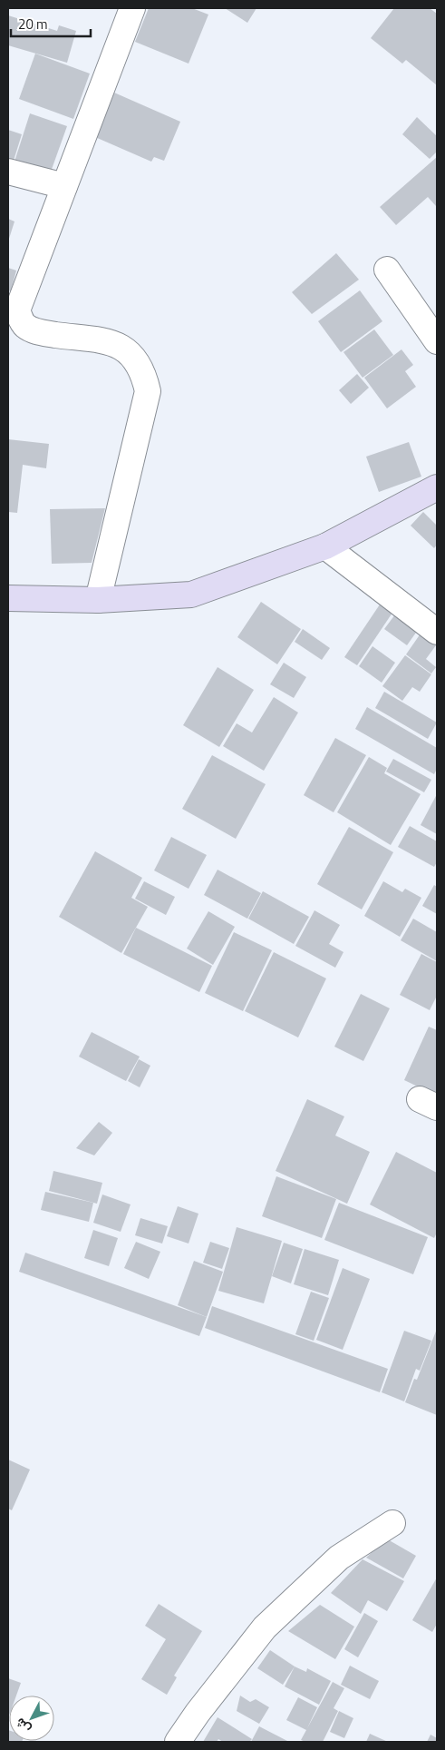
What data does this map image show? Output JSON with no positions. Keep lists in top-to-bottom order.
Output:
{
  "scale_bar": "20 m",
  "north": "bottom left"
}
